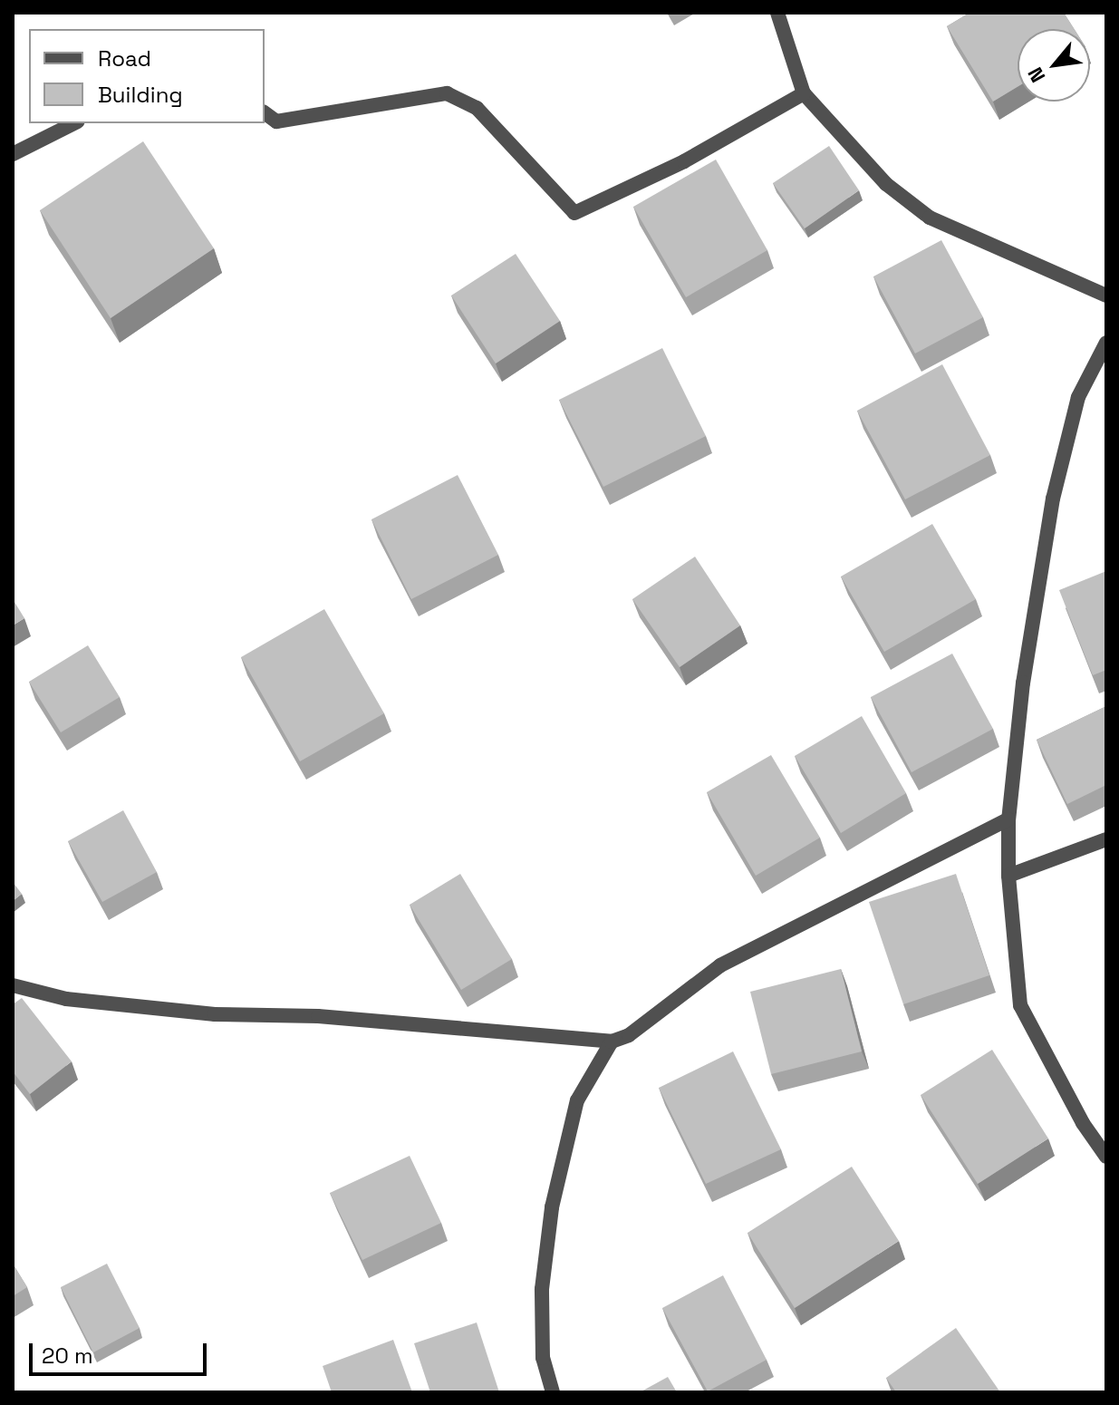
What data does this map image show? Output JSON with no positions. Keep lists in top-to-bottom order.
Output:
{
  "legend": ["Road", "Building"],
  "scale_bar": "20 m",
  "north": "bottom left"
}
